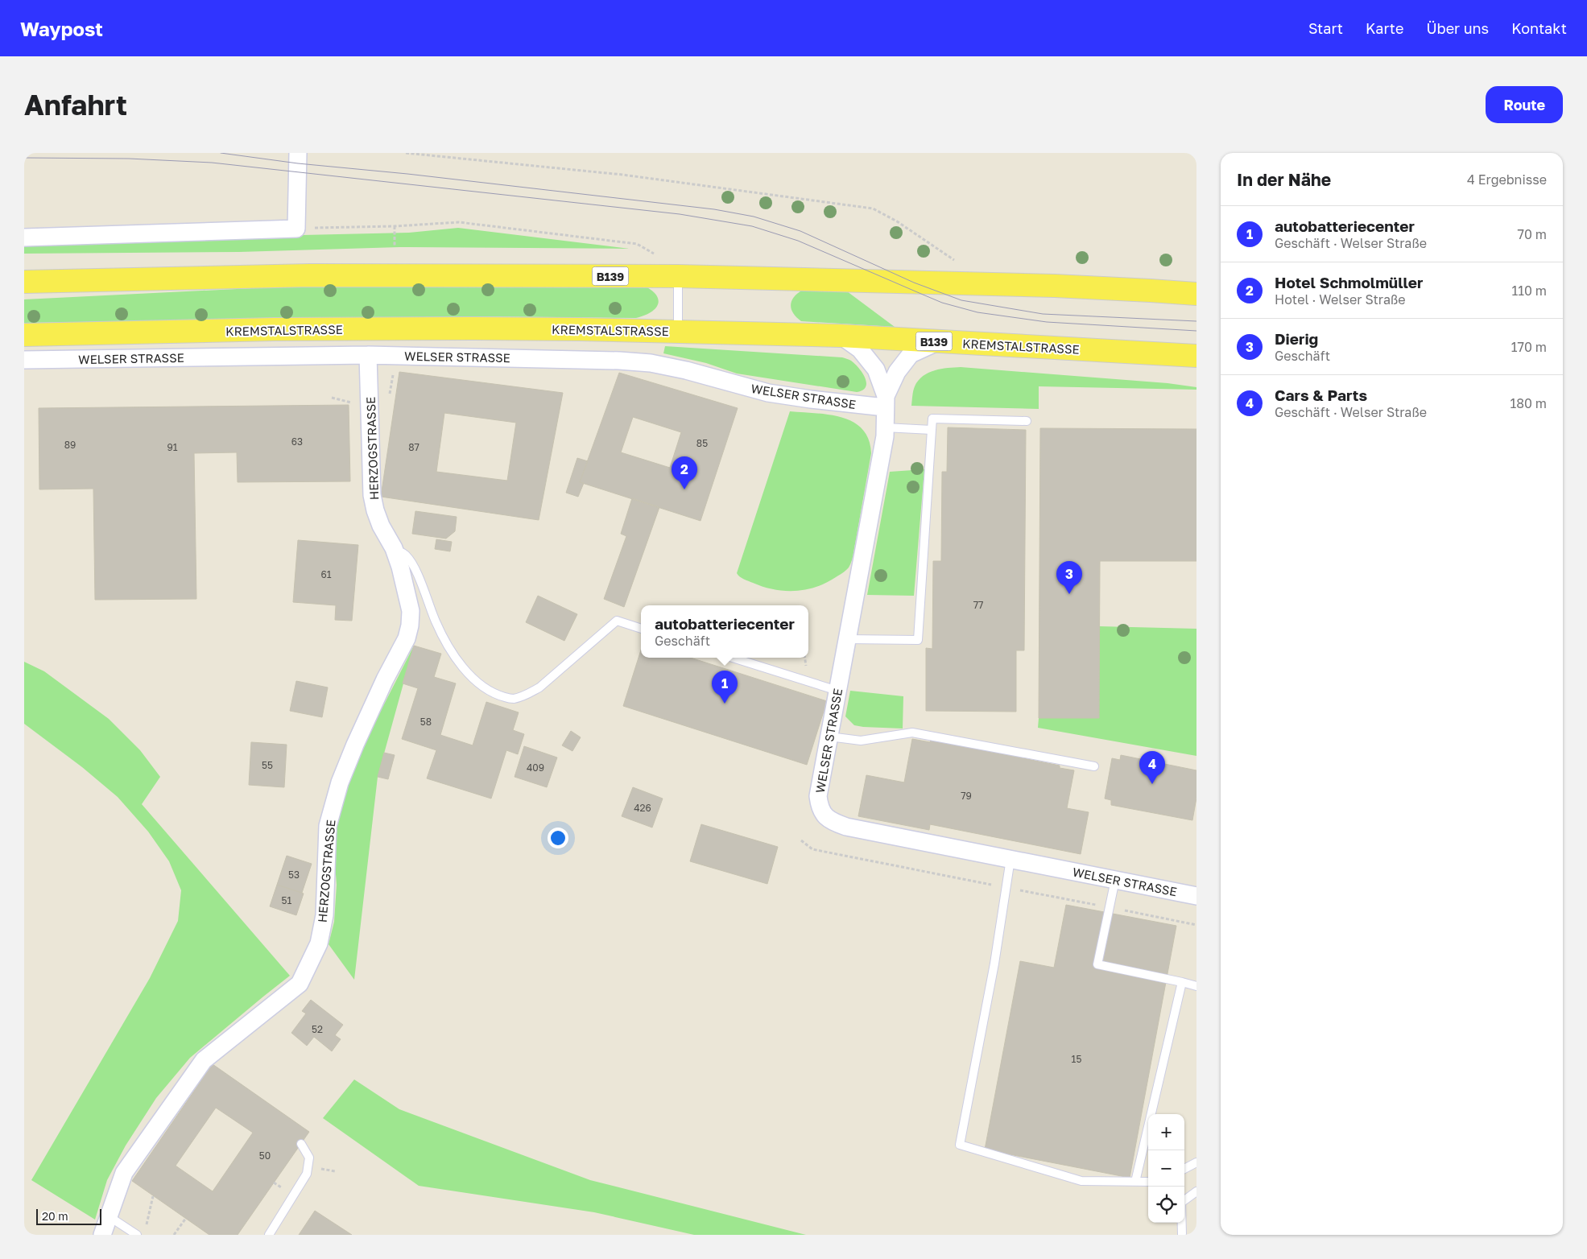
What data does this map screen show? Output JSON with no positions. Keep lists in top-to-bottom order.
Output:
{
  "streets": {
    "main road": ["B139", "KREMSTALSTRASSE"],
    "street": ["WELSER STRASSE", "HERZOGSTRASSE"]
  },
  "crossings": [
    ["KREMSTALSTRASSE", "WELSER STRASSE"],
    ["WELSER STRASSE", "HERZOGSTRASSE"]
  ],
  "house_numbers": [
    "63",
    "85",
    "89",
    "91",
    "87",
    "61",
    "77",
    "58",
    "55",
    "409",
    "79",
    "426",
    "53",
    "51",
    "52",
    "15",
    "50"
  ],
  "scale_bar": "20 m",
  "page": {
    "header": "Waypost",
    "nav": [
      "Start",
      "Karte",
      "Über uns",
      "Kontakt"
    ],
    "buttons": "Route",
    "title": "Anfahrt",
    "heading": ["In der Nähe", "4 Ergebnisse"],
    "list": [
      {
        "mark": "1",
        "name": "autobatteriecenter",
        "note": "Geschäft · Welser Straße",
        "value": "70 m"
      },
      {
        "mark": "2",
        "name": "Hotel Schmolmüller",
        "note": "Hotel · Welser Straße",
        "value": "110 m"
      },
      {
        "mark": "3",
        "name": "Dierig",
        "note": "Geschäft",
        "value": "170 m"
      },
      {
        "mark": "4",
        "name": "Cars & Parts",
        "note": "Geschäft · Welser Straße",
        "value": "180 m"
      }
    ],
    "pins": [
      "2",
      "3",
      "1",
      "4"
    ],
    "popup": ["autobatteriecenter", "Geschäft"],
    "map_buttons": ["+", "−"],
    "scale": "20 m"
  }
}
